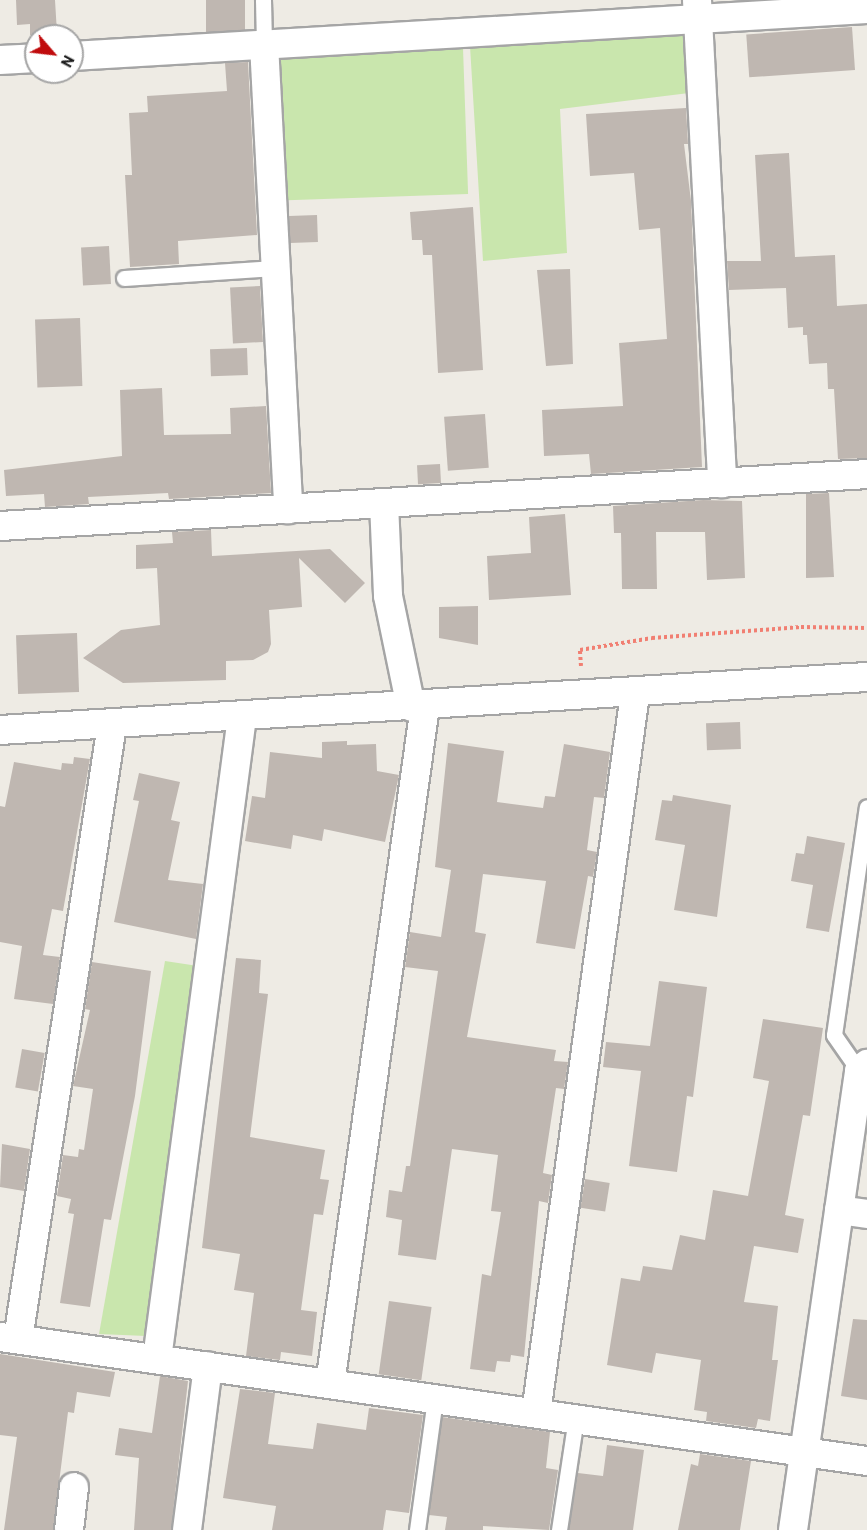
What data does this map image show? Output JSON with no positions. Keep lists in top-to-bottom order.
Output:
{
  "north": "bottom right"
}
